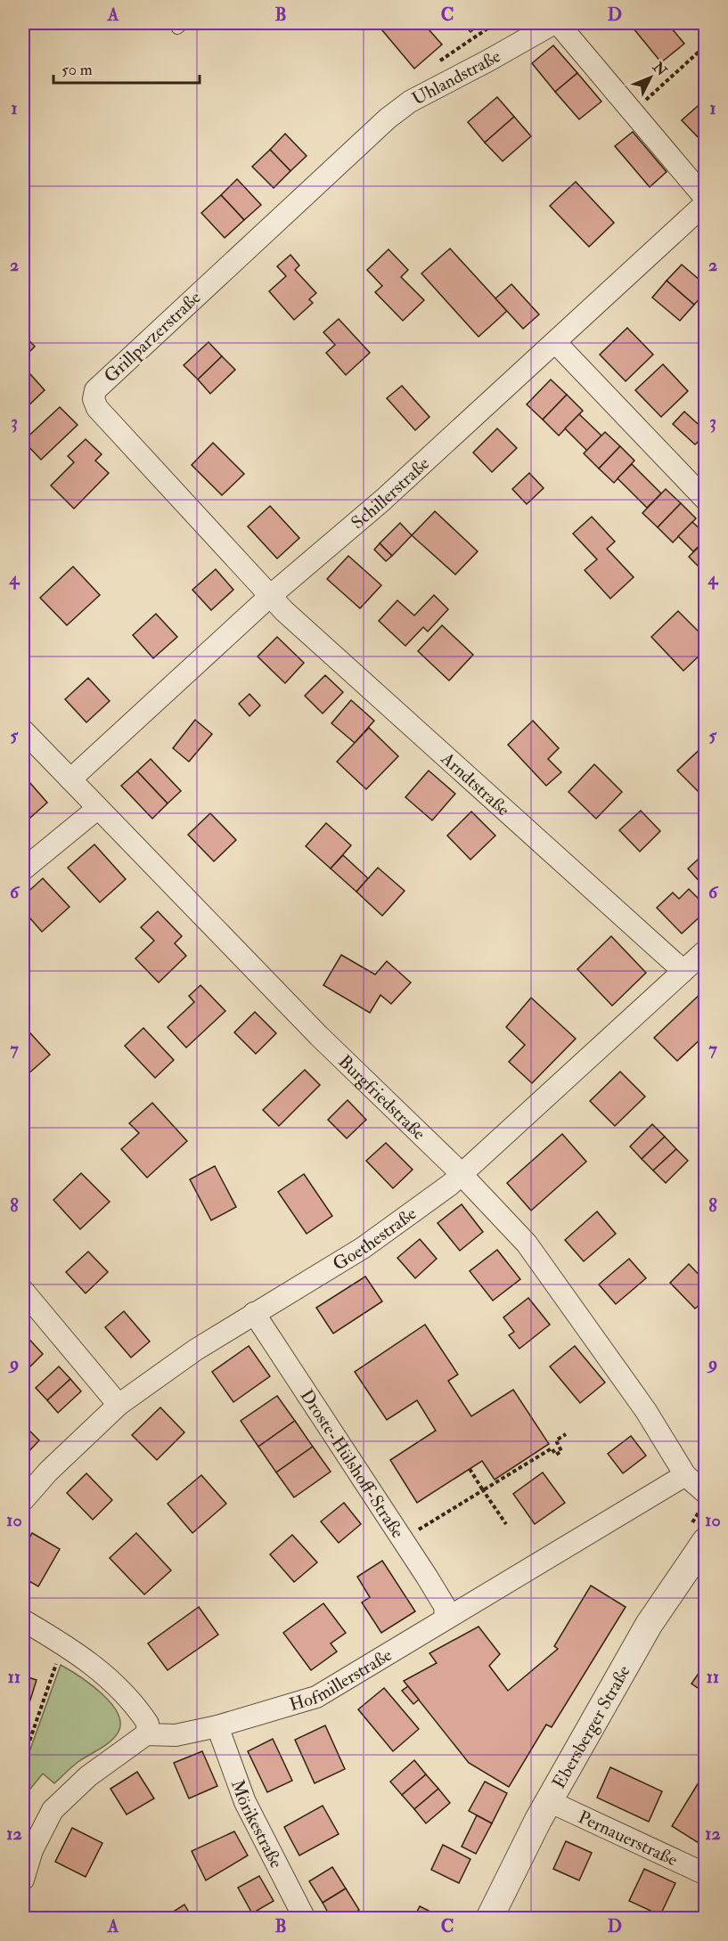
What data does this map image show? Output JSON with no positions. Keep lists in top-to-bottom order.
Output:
{
  "streets": {
    "street": [
      "Uhlandstraße",
      "Grillparzerstraße",
      "Schillerstraße",
      "Arndtstraße",
      "Burgfriedstraße",
      "Goethestraße",
      "Droste-Hülshoff-Straße",
      "Hofmillerstraße",
      "Ebersberger Straße",
      "Mörikestraße",
      "Pernauerstraße"
    ]
  },
  "crossings": [
    ["Uhlandstraße", "Grillparzerstraße"],
    ["Grillparzerstraße", "Schillerstraße"],
    ["Grillparzerstraße", "Arndtstraße"],
    ["Schillerstraße", "Arndtstraße"],
    ["Schillerstraße", "Burgfriedstraße"],
    ["Arndtstraße", "Goethestraße"],
    ["Burgfriedstraße", "Goethestraße"],
    ["Burgfriedstraße", "Hofmillerstraße"],
    ["Goethestraße", "Droste-Hülshoff-Straße"],
    ["Droste-Hülshoff-Straße", "Hofmillerstraße"],
    ["Hofmillerstraße", "Mörikestraße"],
    ["Ebersberger Straße", "Pernauerstraße"]
  ],
  "scale_bar": "50 m",
  "north": "top right",
  "grid": {
    "columns": [
      "A",
      "B",
      "C",
      "D"
    ],
    "rows": [
      "1",
      "2",
      "3",
      "4",
      "5",
      "6",
      "7",
      "8",
      "9",
      "10",
      "11",
      "12"
    ]
  }
}
